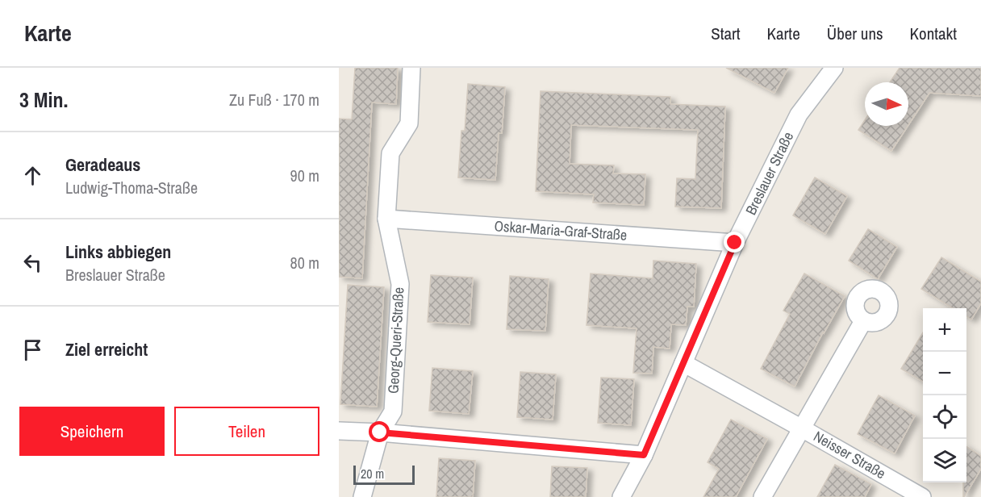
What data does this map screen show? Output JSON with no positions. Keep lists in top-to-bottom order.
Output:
{
  "streets": {
    "street": [
      "Breslauer Straße",
      "Oskar-Maria-Graf-Straße",
      "Georg-Queri-Straße",
      "Neisser Straße"
    ]
  },
  "crossings": [
    ["Breslauer Straße", "Oskar-Maria-Graf-Straße"],
    ["Breslauer Straße", "Neisser Straße"],
    ["Oskar-Maria-Graf-Straße", "Georg-Queri-Straße"]
  ],
  "scale_bar": "20 m",
  "north": "right",
  "page": {
    "header": "Karte",
    "nav": [
      "Start",
      "Karte",
      "Über uns",
      "Kontakt"
    ],
    "heading": ["3 Min.", "Zu Fuß · 170 m"],
    "list": [
      ["Geradeaus", "Ludwig-Thoma-Straße", "90 m"],
      ["Links abbiegen", "Breslauer Straße", "80 m"],
      "Ziel erreicht"
    ],
    "map_buttons": ["+", "−"],
    "buttons": ["Speichern", "Teilen"],
    "scale": "20 m"
  }
}
